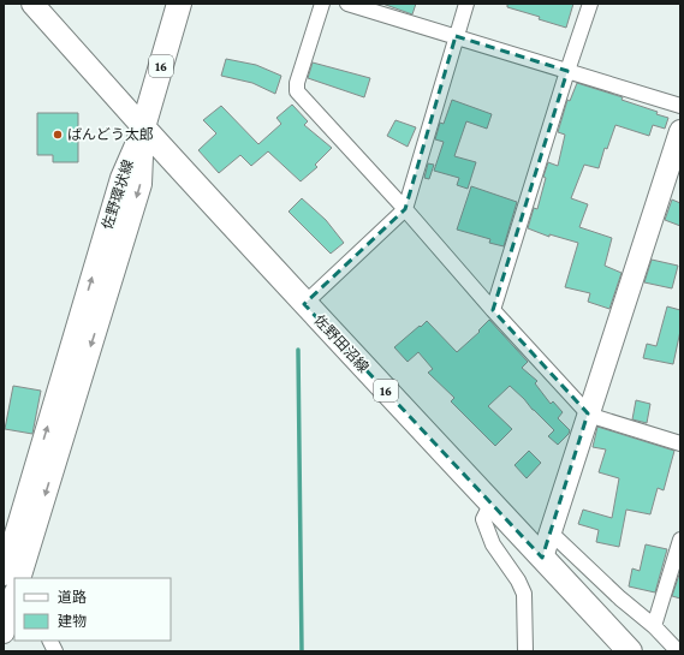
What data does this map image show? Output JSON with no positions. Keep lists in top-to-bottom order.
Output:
{
  "streets": {
    "main road": ["16", "佐野環状線", "佐野田沼線"]
  },
  "crossings": [
    ["16", "佐野環状線"],
    ["16", "佐野田沼線"],
    ["佐野環状線", "佐野田沼線"]
  ],
  "places": ["ばんどう太郎"],
  "legend": ["道路", "建物"]
}
